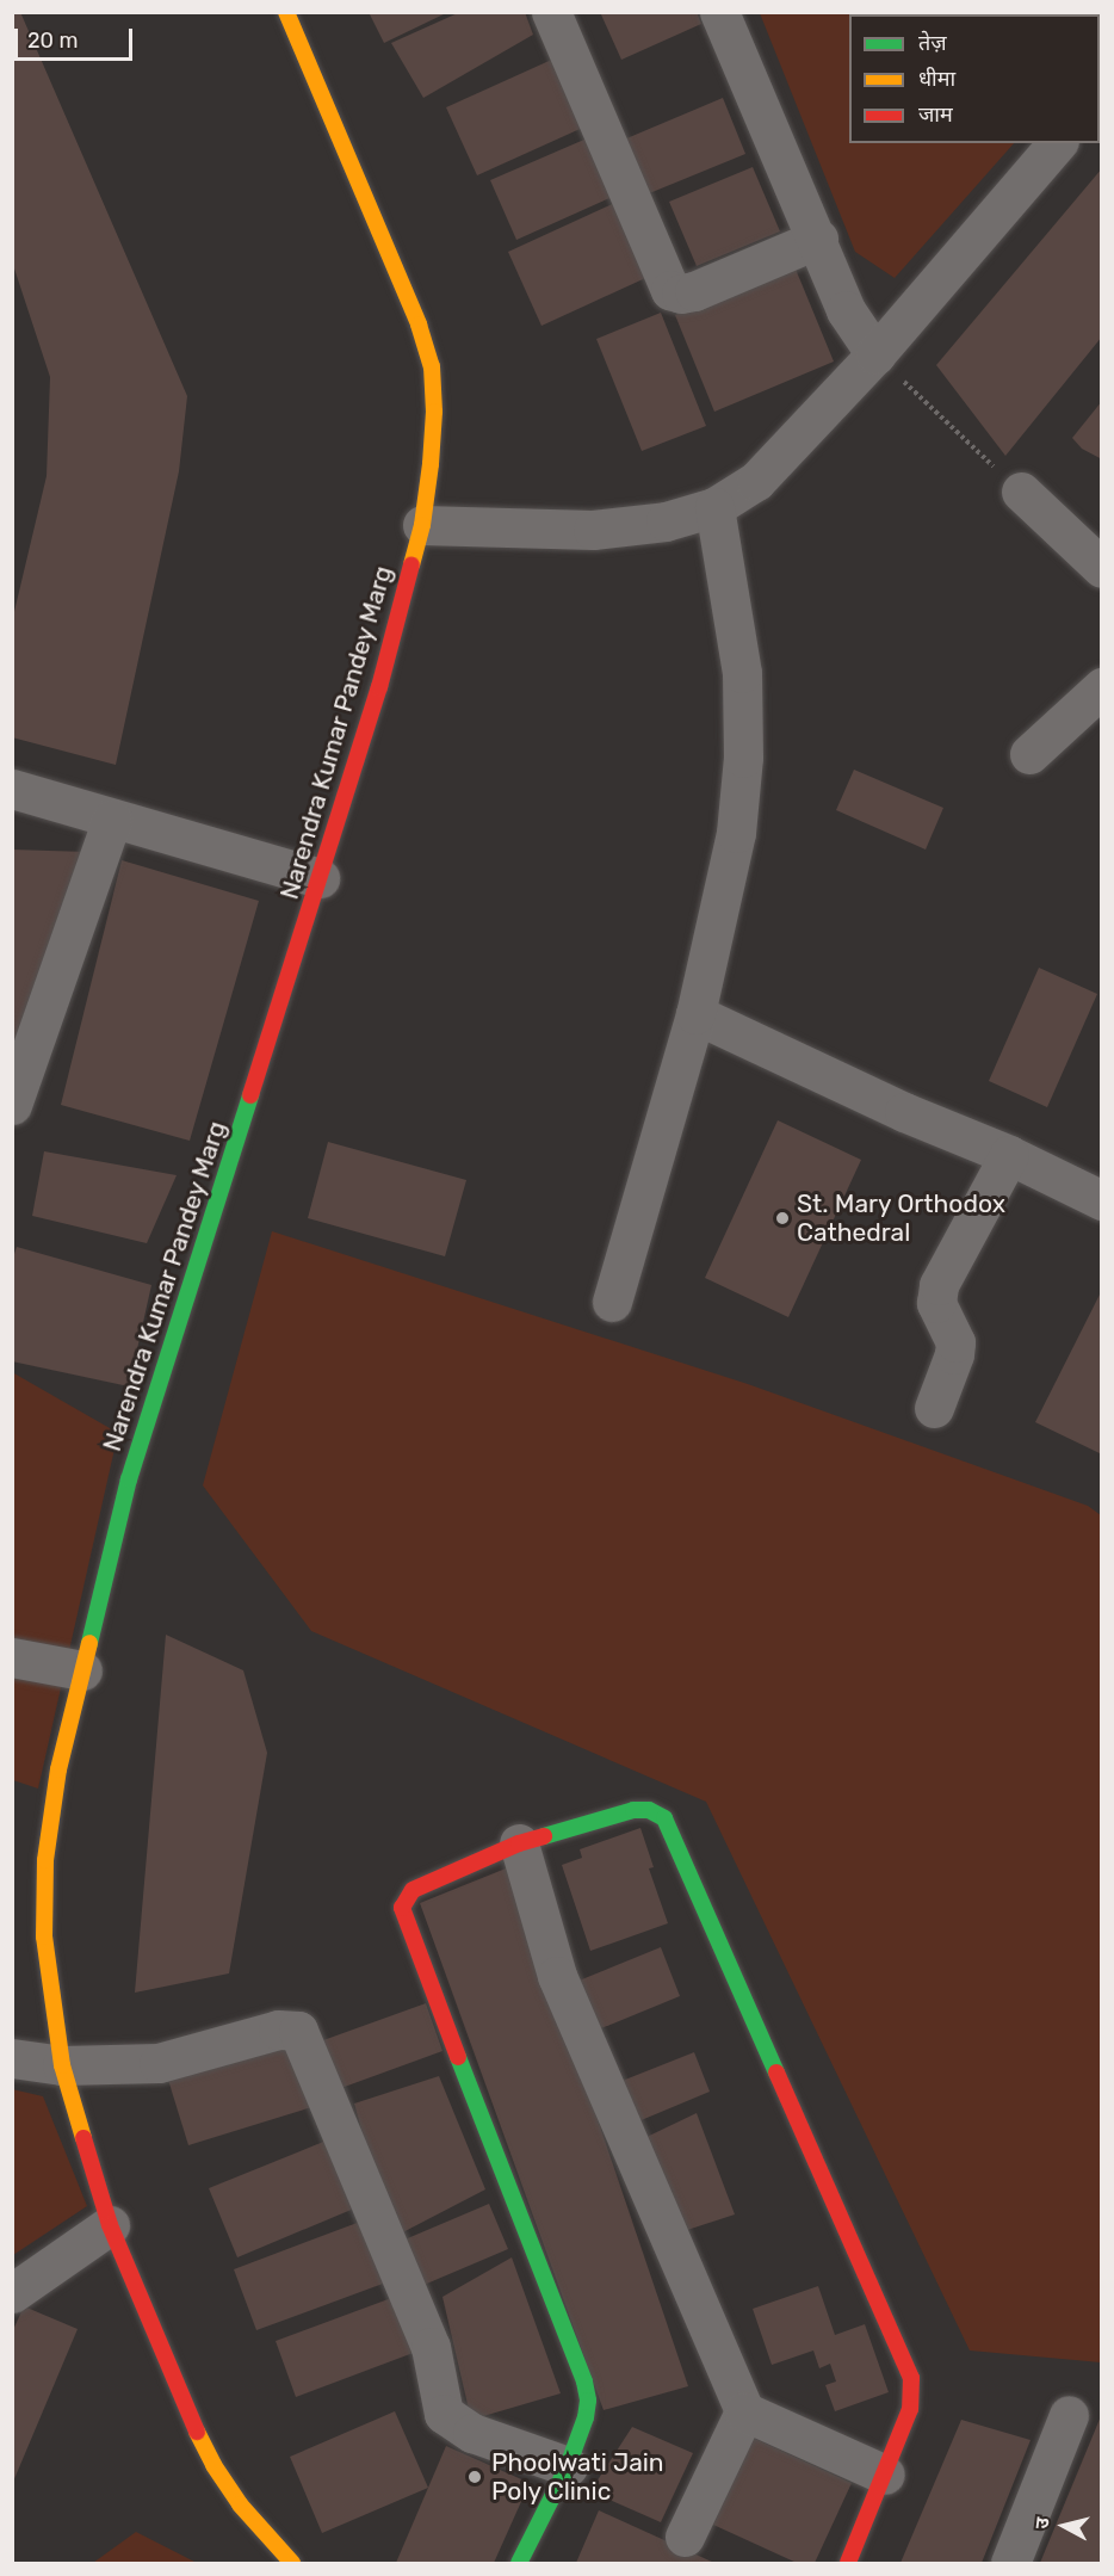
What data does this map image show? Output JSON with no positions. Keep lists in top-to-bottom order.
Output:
{
  "streets": {
    "street": ["Narendra Kumar Pandey Marg"]
  },
  "places": ["St. Mary Orthodox Cathedral", "Phoolwati Jain Poly Clinic"],
  "legend": ["तेज़", "धीमा", "जाम"],
  "scale_bar": "20 m",
  "north": "left"
}
